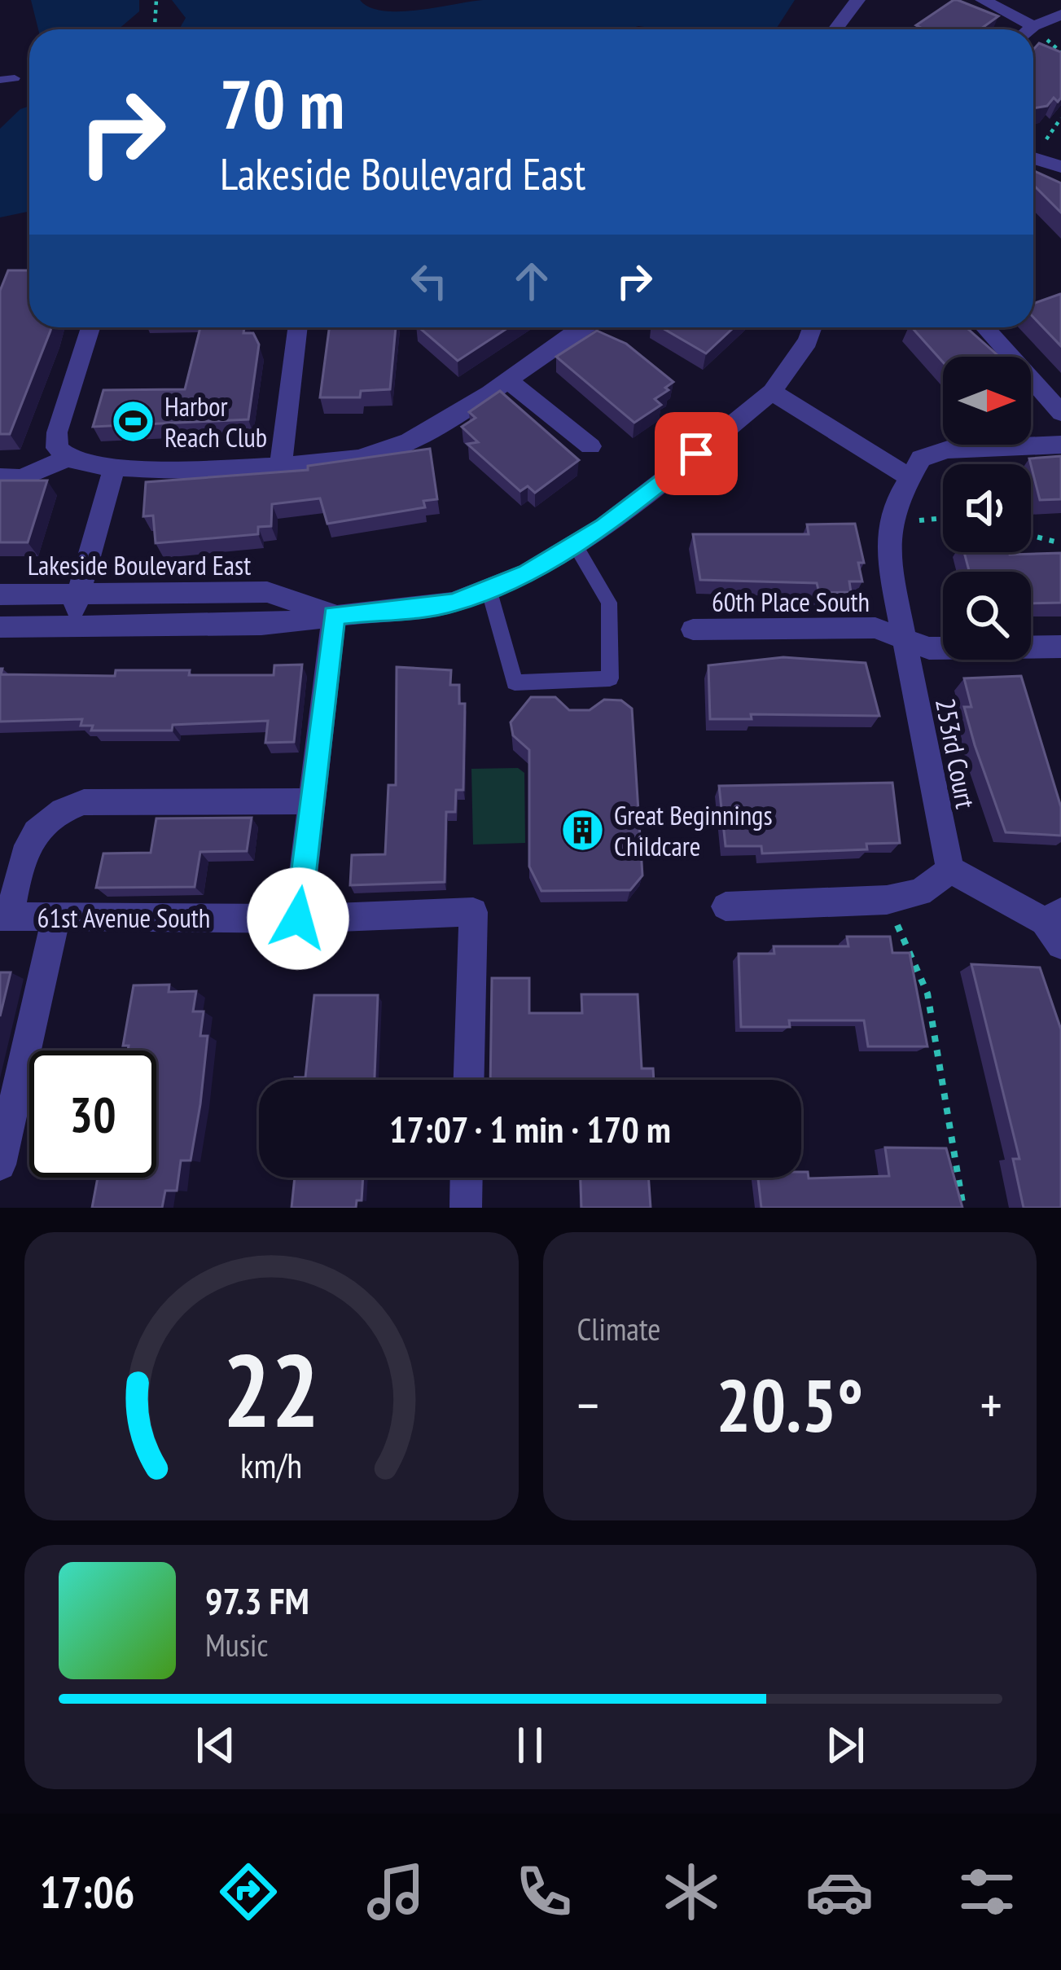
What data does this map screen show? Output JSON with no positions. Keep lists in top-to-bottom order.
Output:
{
  "streets": {
    "street": [
      "Lakeside Boulevard East",
      "60th Place South",
      "253rd Court",
      "61st Avenue South"
    ]
  },
  "crossings": [
    ["60th Place South", "253rd Court"]
  ],
  "places": {
    "sports": ["Harbor Reach Club"],
    "building": ["Great Beginnings Childcare"]
  },
  "north": "right",
  "page": {
    "turn": ["70 m", "Lakeside Boulevard East"],
    "limit": "30",
    "trip": "17:07 · 1 min · 170 m",
    "tile": "Climate",
    "heat": ["−", "20.5°", "+"],
    "song": ["97.3 FM", "Music"],
    "tabs": "17:06",
    "gauge": ["22", "km/h"]
  }
}
